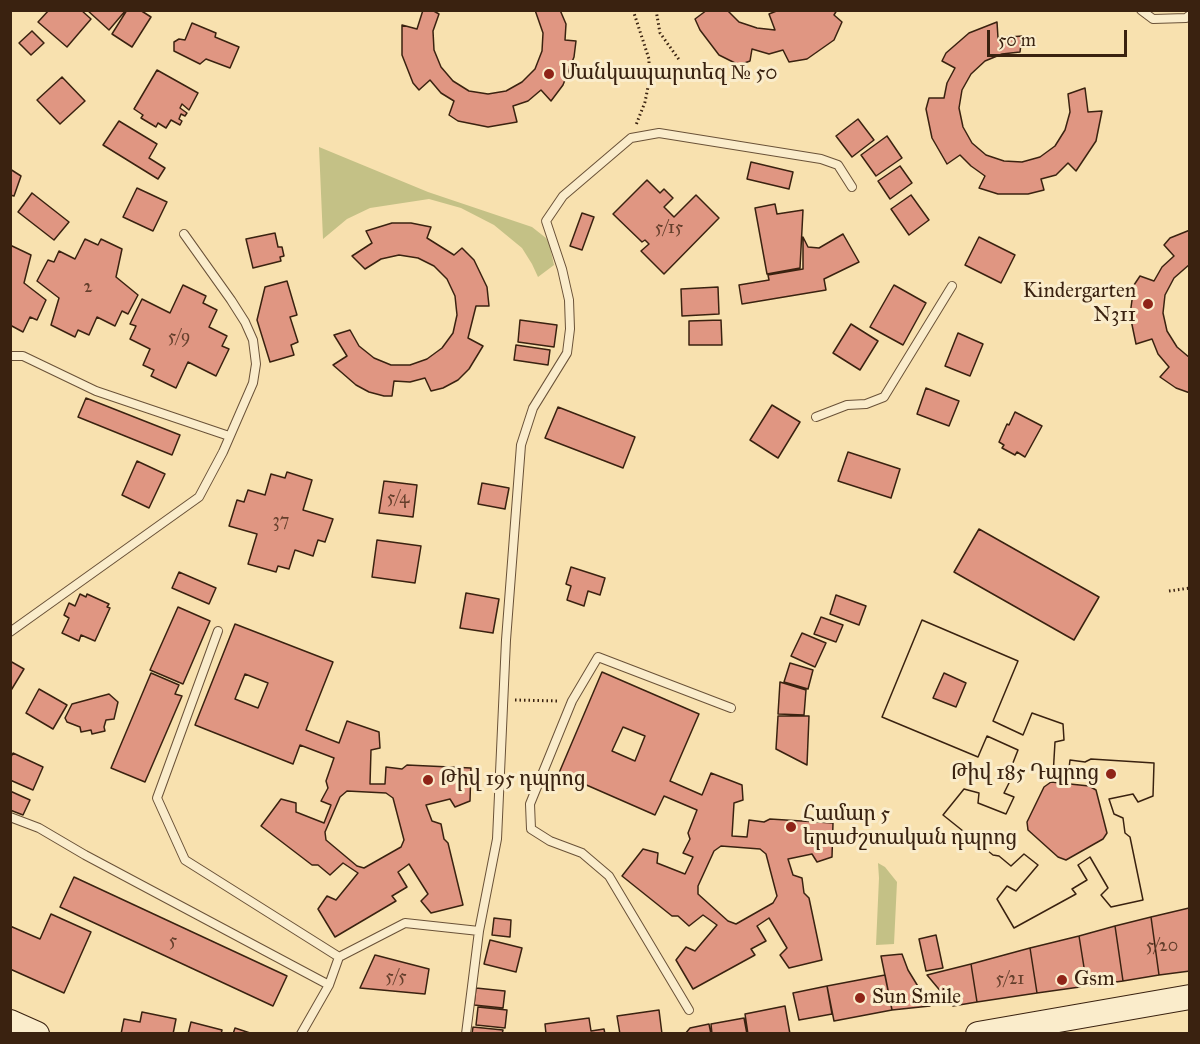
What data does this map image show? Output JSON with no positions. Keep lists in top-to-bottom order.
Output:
{
  "places": [
    "Մանկապարտեզ № 50",
    "Kindergarten N311",
    "Թիվ 185 Դպրոց",
    "Թիվ 195 դպրոց",
    "Համար 5 երաժշտական դպրոց",
    "Gsm",
    "Sun Smile"
  ],
  "house_numbers": [
    "5/15",
    "2",
    "5/9",
    "5/4",
    "37",
    "5",
    "5/20",
    "5/5",
    "5/21"
  ],
  "scale_bar": "50 m"
}
